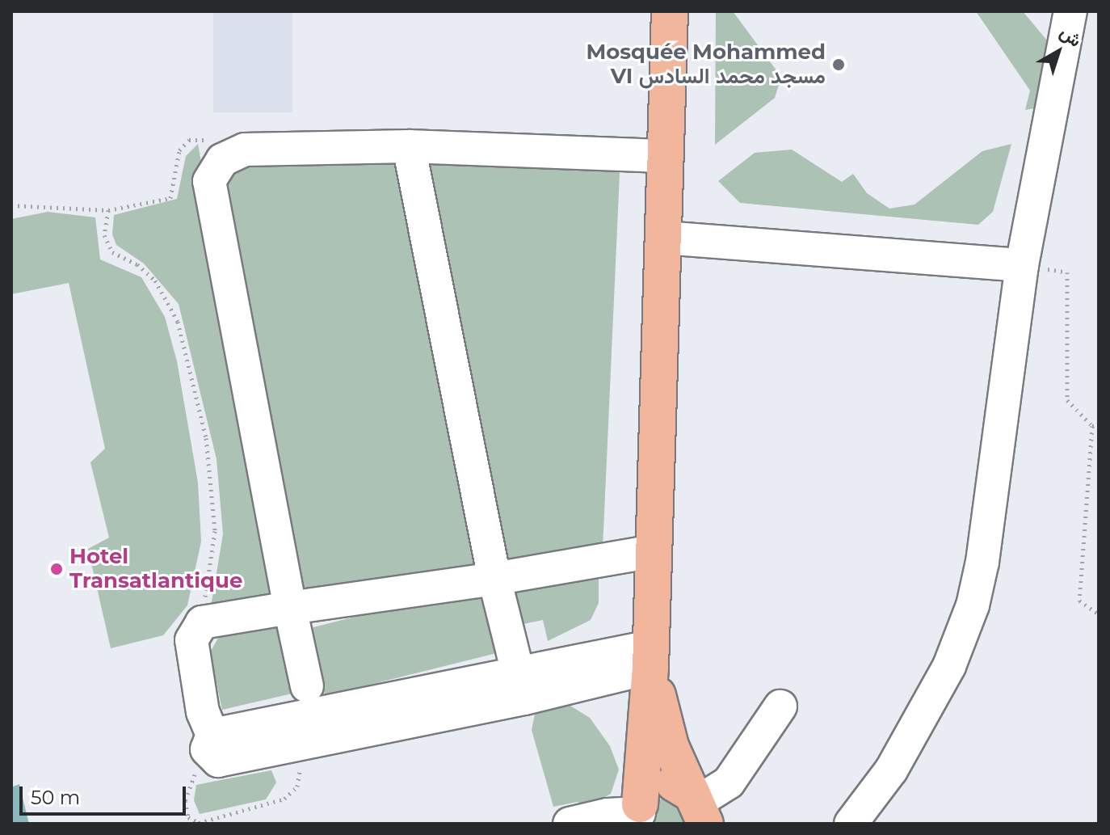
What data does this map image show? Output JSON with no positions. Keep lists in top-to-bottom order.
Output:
{
  "places": ["Mosquée Mohammed VI مسجد محمد السادس", "Hotel Transatlantique"],
  "scale_bar": "50 m",
  "north": "top right"
}
